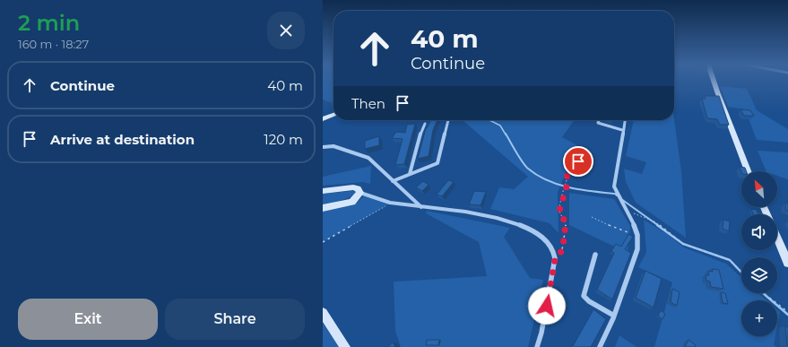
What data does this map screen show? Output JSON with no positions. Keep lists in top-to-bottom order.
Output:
{
  "north": "top left",
  "page": {
    "heading": ["2 min", "160 m · 18:27"],
    "turn": ["40 m", "Continue"],
    "list": [
      {
        "name": "Continue",
        "value": "40 m"
      },
      {
        "name": "Arrive at destination",
        "value": "120 m"
      }
    ],
    "then": "Then",
    "map_buttons": "+",
    "buttons": ["Exit", "Share"]
  }
}
